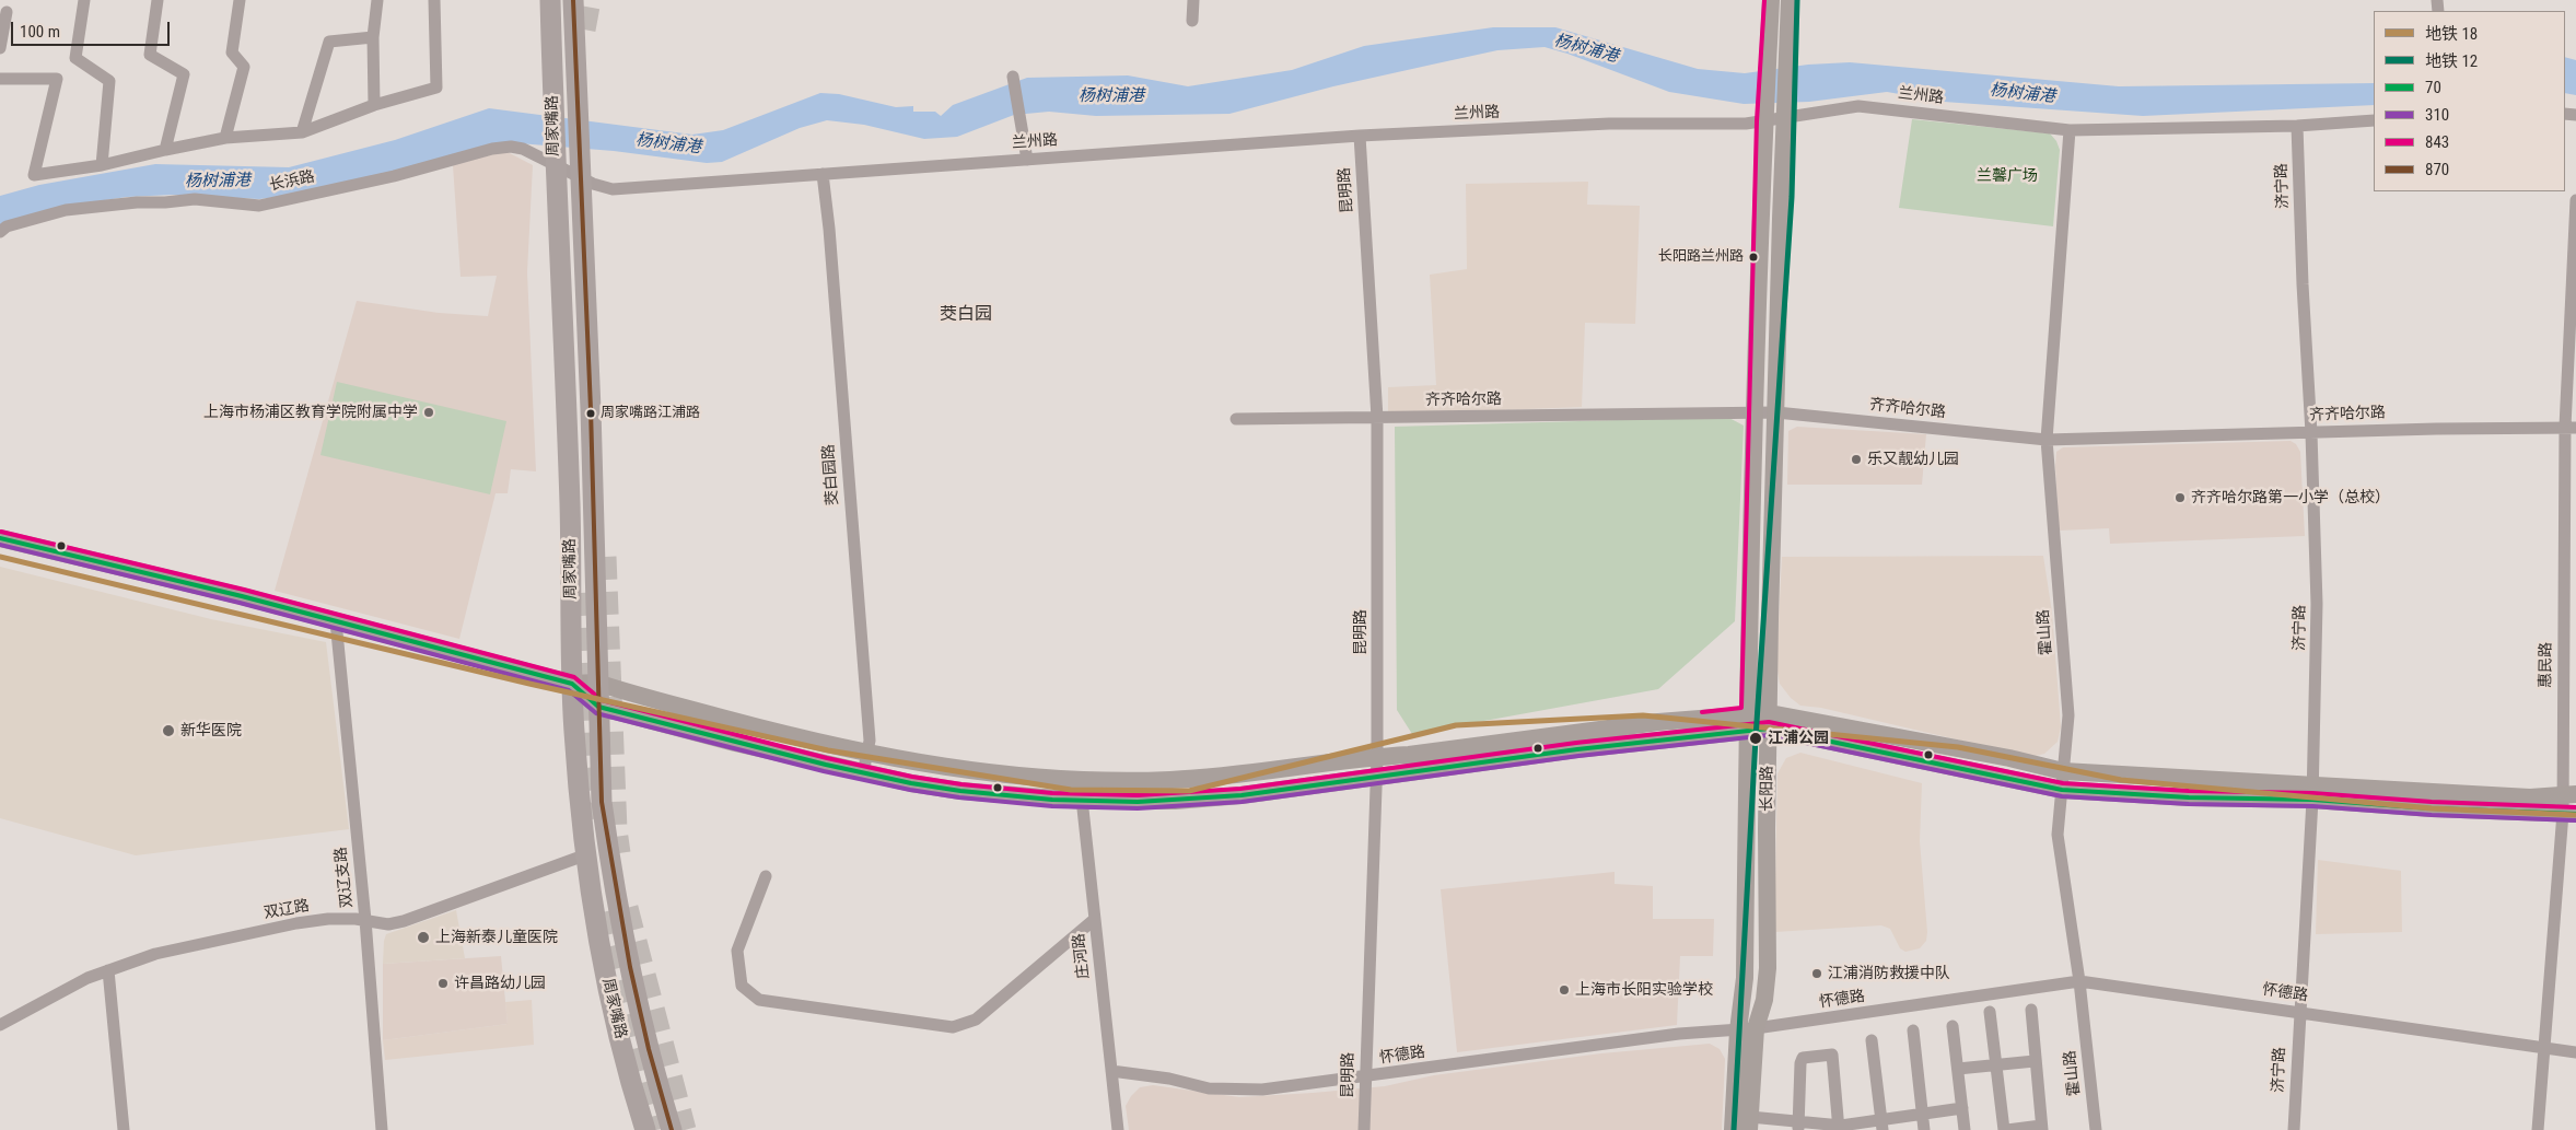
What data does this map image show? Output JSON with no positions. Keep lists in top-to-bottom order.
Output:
{
  "streets": {
    "main road": ["周家嘴路", "长阳路"],
    "street": [
      "兰州路",
      "长浜路",
      "济宁路",
      "昆明路",
      "齐齐哈尔路",
      "茭白园路",
      "霍山路",
      "惠民路",
      "双辽支路",
      "双辽路",
      "庄河路",
      "怀德路"
    ]
  },
  "crossings": [
    ["兰州路", "周家嘴路"],
    ["兰州路", "长浜路"],
    ["兰州路", "济宁路"],
    ["兰州路", "昆明路"],
    ["兰州路", "茭白园路"],
    ["兰州路", "霍山路"],
    ["兰州路", "长阳路"],
    ["周家嘴路", "长浜路"],
    ["周家嘴路", "双辽路"],
    ["济宁路", "齐齐哈尔路"],
    ["济宁路", "怀德路"],
    ["昆明路", "齐齐哈尔路"],
    ["昆明路", "怀德路"],
    ["齐齐哈尔路", "霍山路"],
    ["齐齐哈尔路", "惠民路"],
    ["齐齐哈尔路", "长阳路"],
    ["霍山路", "怀德路"],
    ["惠民路", "怀德路"],
    ["长阳路", "怀德路"],
    ["双辽支路", "双辽路"],
    ["庄河路", "怀德路"]
  ],
  "districts": ["茭白园"],
  "water": ["杨树浦港"],
  "parks": ["兰馨广场"],
  "places": [
    "长阳路兰州路",
    "上海市杨浦区教育学院附属中学",
    "周家嘴路江浦路",
    "乐又靓幼儿园",
    "齐齐哈尔路第一小学（总校）",
    "新华医院",
    "江浦公园",
    "上海新泰儿童医院",
    "江浦消防救援中队",
    "许昌路幼儿园",
    "上海市长阳实验学校"
  ],
  "lines": [
    "metro line 12",
    "transit line 843",
    "transit line 870",
    "transit line 70",
    "transit line 310",
    "metro line 18"
  ],
  "legend": [
    "地铁 18",
    "地铁 12",
    "70",
    "310",
    "843",
    "870"
  ],
  "scale_bar": "100 m"
}
